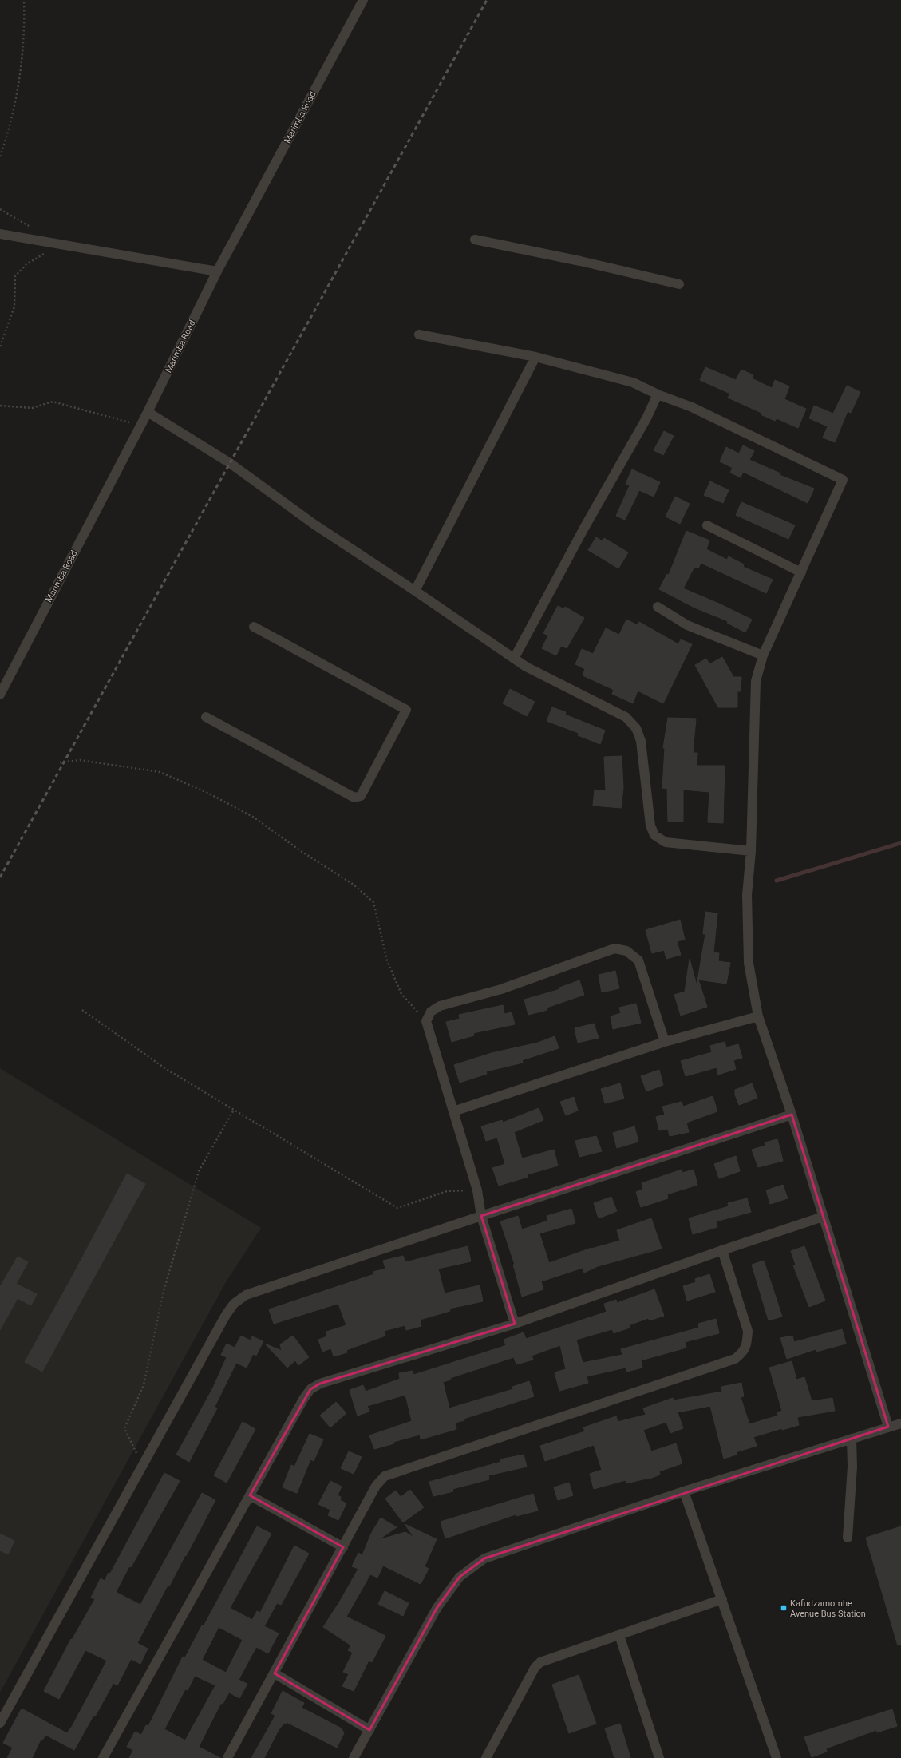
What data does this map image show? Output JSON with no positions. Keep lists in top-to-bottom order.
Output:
{
  "streets": {
    "street": ["Marimba Road"]
  },
  "places": {
    "transit": ["Kafudzamomhe Avenue Bus Station"]
  }
}
